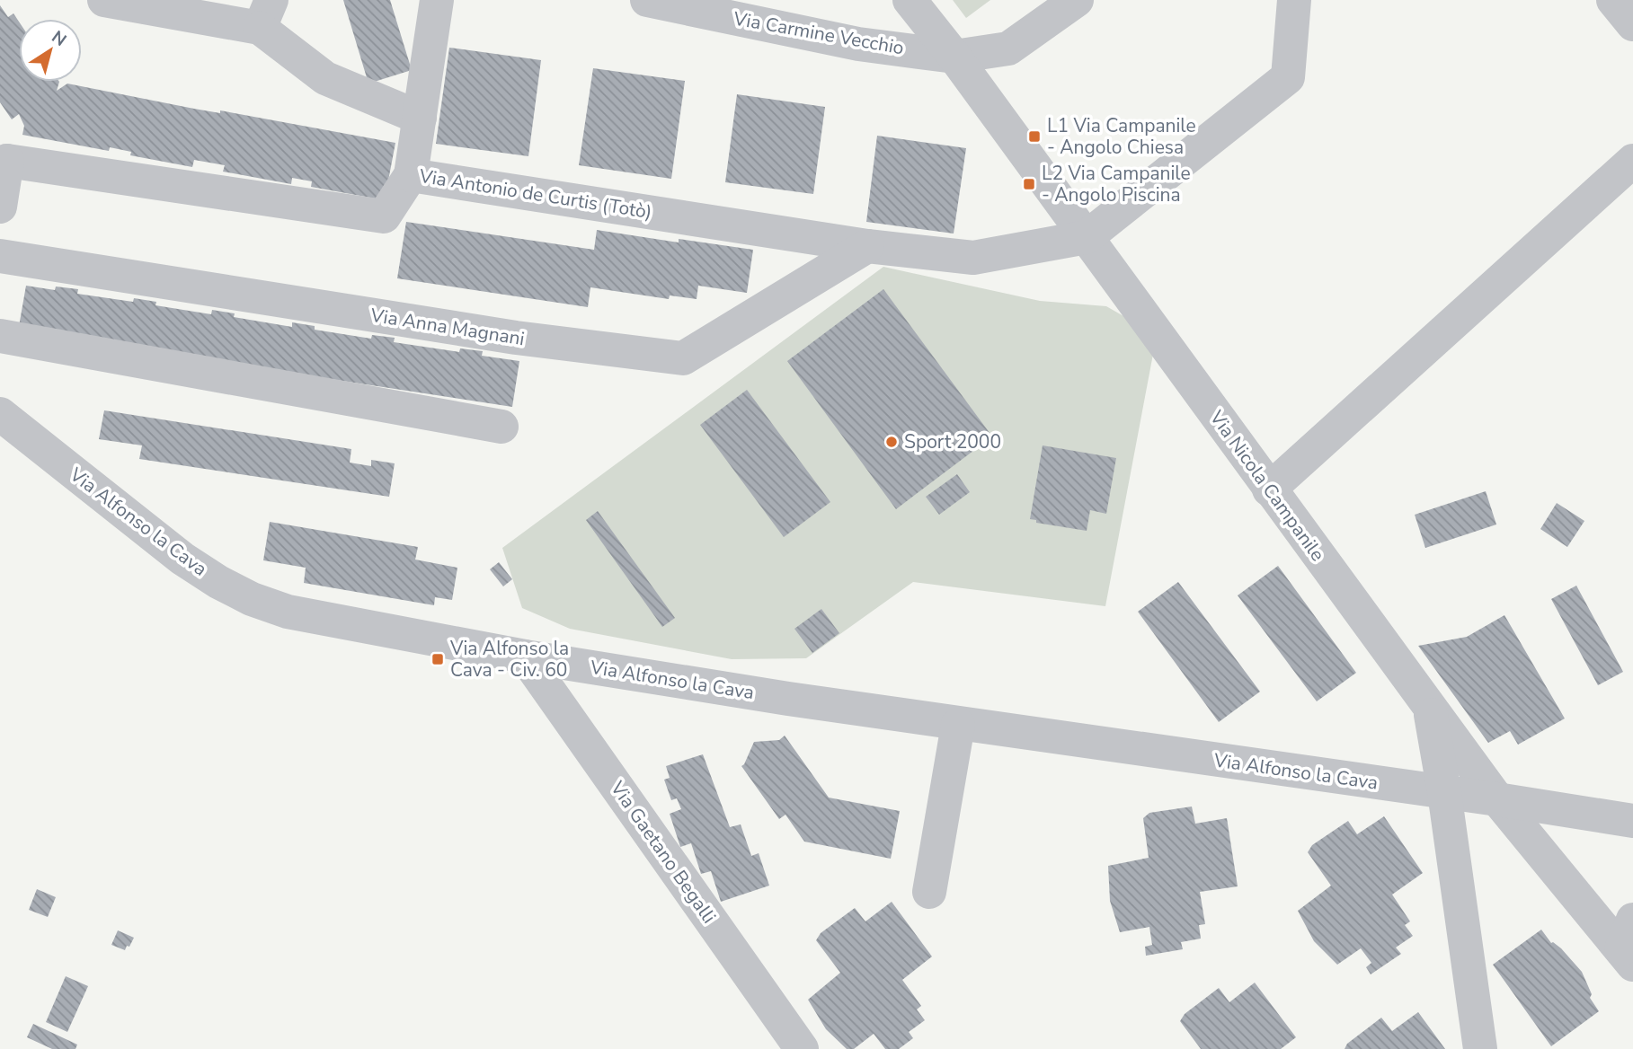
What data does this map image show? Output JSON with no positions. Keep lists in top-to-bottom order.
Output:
{
  "streets": {
    "street": [
      "Via Carmine Vecchio",
      "Via Antonio de Curtis (Totò)",
      "Via Anna Magnani",
      "Via Nicola Campanile",
      "Via Alfonso la Cava",
      "Via Gaetano Begalli"
    ]
  },
  "crossings": [
    ["Via Carmine Vecchio", "Via Nicola Campanile"],
    ["Via Antonio de Curtis (Totò)", "Via Anna Magnani"],
    ["Via Antonio de Curtis (Totò)", "Via Nicola Campanile"],
    ["Via Nicola Campanile", "Via Alfonso la Cava"],
    ["Via Alfonso la Cava", "Via Gaetano Begalli"]
  ],
  "places": {
    "transit": ["L1 Via Campanile - Angolo Chiesa", "L2 Via Campanile - Angolo Piscina", "Via Alfonso la Cava - Civ. 60"],
    "other": ["Sport 2000"]
  },
  "north": "top right"
}
